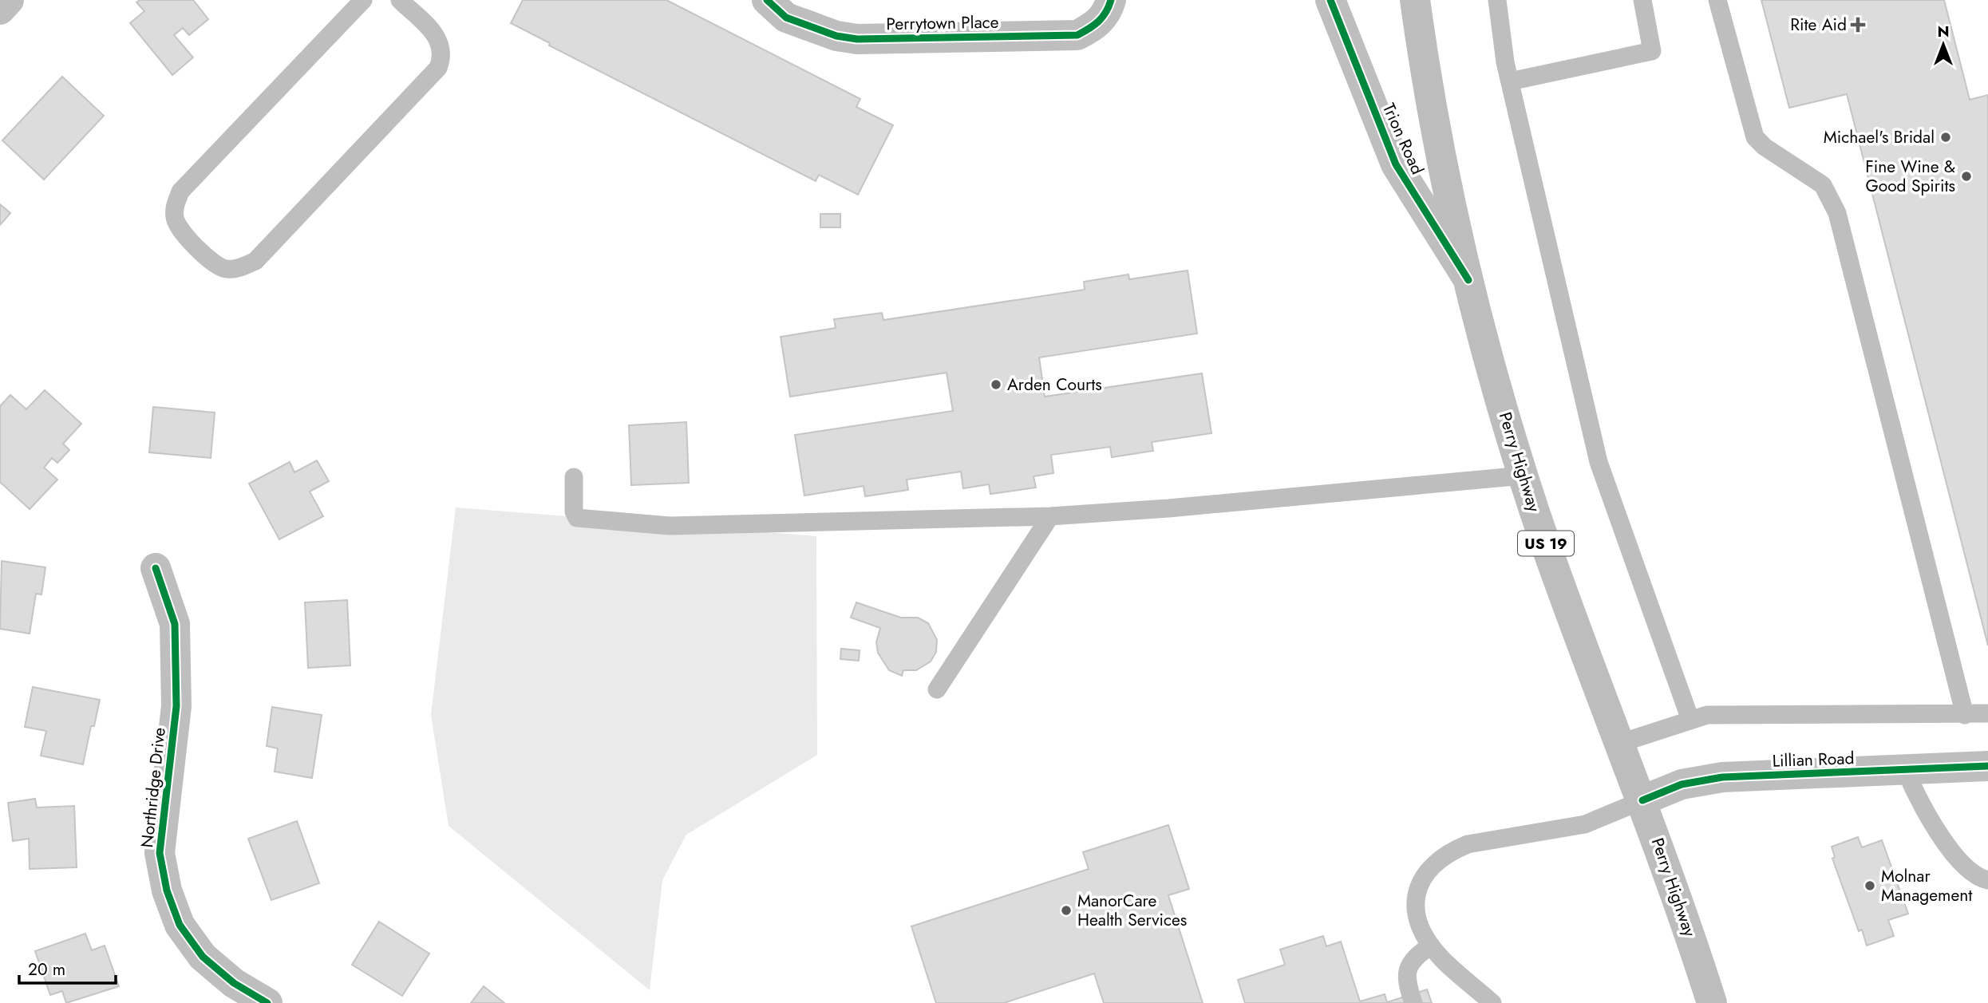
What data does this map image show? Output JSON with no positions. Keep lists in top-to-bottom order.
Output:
{
  "streets": {
    "main road": ["Perry Highway", "US 19"],
    "street": [
      "Perrytown Place",
      "Trion Road",
      "Lillian Road",
      "Northridge Drive"
    ]
  },
  "crossings": [
    ["Trion Road", "Perry Highway"],
    ["Perry Highway", "Lillian Road"]
  ],
  "places": {
    "health": ["Rite Aid"],
    "other": [
      "Michael's Bridal",
      "Fine Wine & Good Spirits",
      "Arden Courts",
      "Molnar Management",
      "ManorCare Health Services"
    ]
  },
  "scale_bar": "20 m",
  "north": "top"
}
